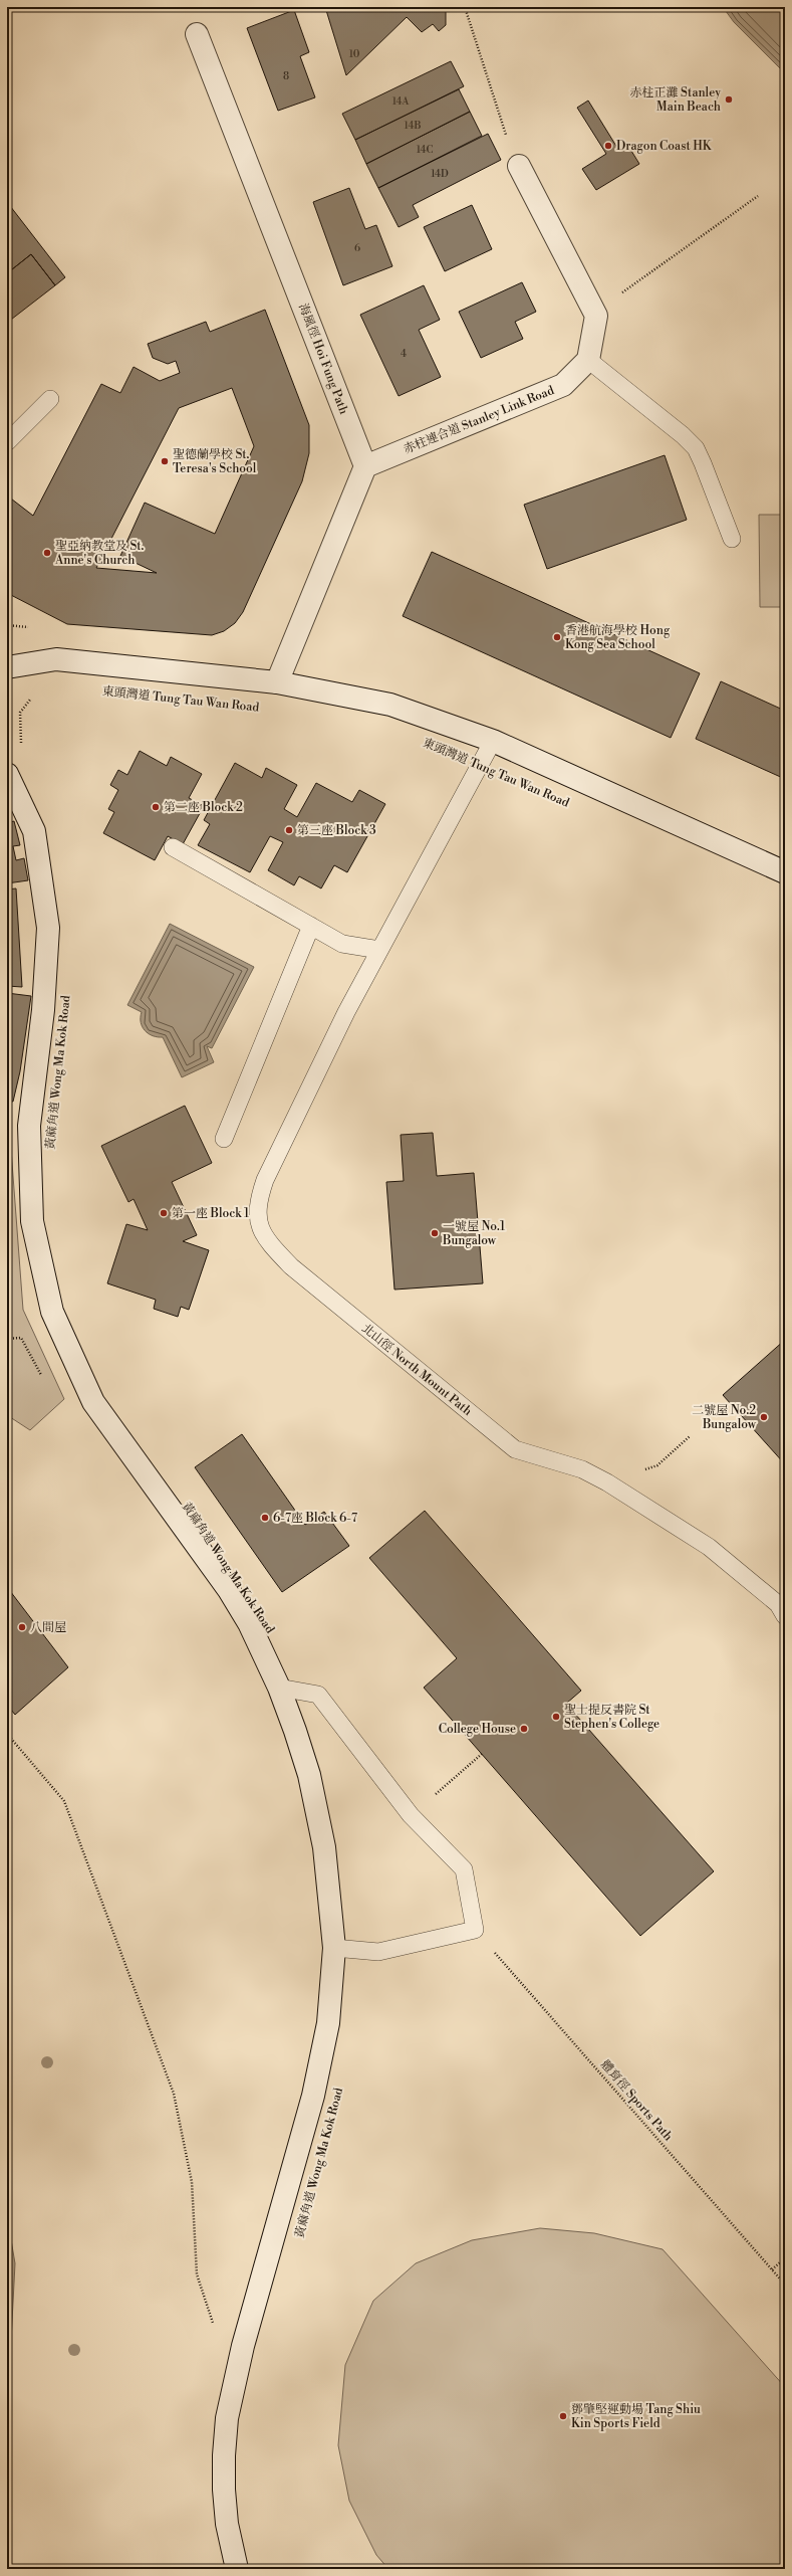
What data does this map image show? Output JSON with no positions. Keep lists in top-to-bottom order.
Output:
{
  "streets": {
    "street": [
      "海風徑 Hoi Fung Path",
      "赤柱連合道 Stanley Link Road",
      "東頭灣道 Tung Tau Wan Road",
      "黃麻角道 Wong Ma Kok Road"
    ],
    "lane": ["北山徑 North Mount Path"],
    "path": ["體育徑 Sports Path"]
  },
  "crossings": [
    ["海風徑 Hoi Fung Path", "赤柱連合道 Stanley Link Road"],
    ["東頭灣道 Tung Tau Wan Road", "北山徑 North Mount Path"]
  ],
  "places": [
    "赤柱正灘 Stanley Main Beach",
    "Dragon Coast HK",
    "聖德蘭學校 St. Teresa's School",
    "聖亞納教堂及 St. Anne's Church",
    "香港航海學校 Hong Kong Sea School",
    "第二座 Block 2",
    "第三座 Block 3",
    "第一座 Block 1",
    "一號屋 No.1 Bungalow",
    "二號屋 No.2 Bungalow",
    "6-7座 Block 6-7",
    "八間屋",
    "聖士提反書院 St Stephen's College",
    "College House",
    "鄧肇堅運動場 Tang Shiu Kin Sports Field"
  ],
  "house_numbers": [
    "10",
    "8",
    "14A",
    "14B",
    "14C",
    "14D",
    "6",
    "4"
  ]
}
